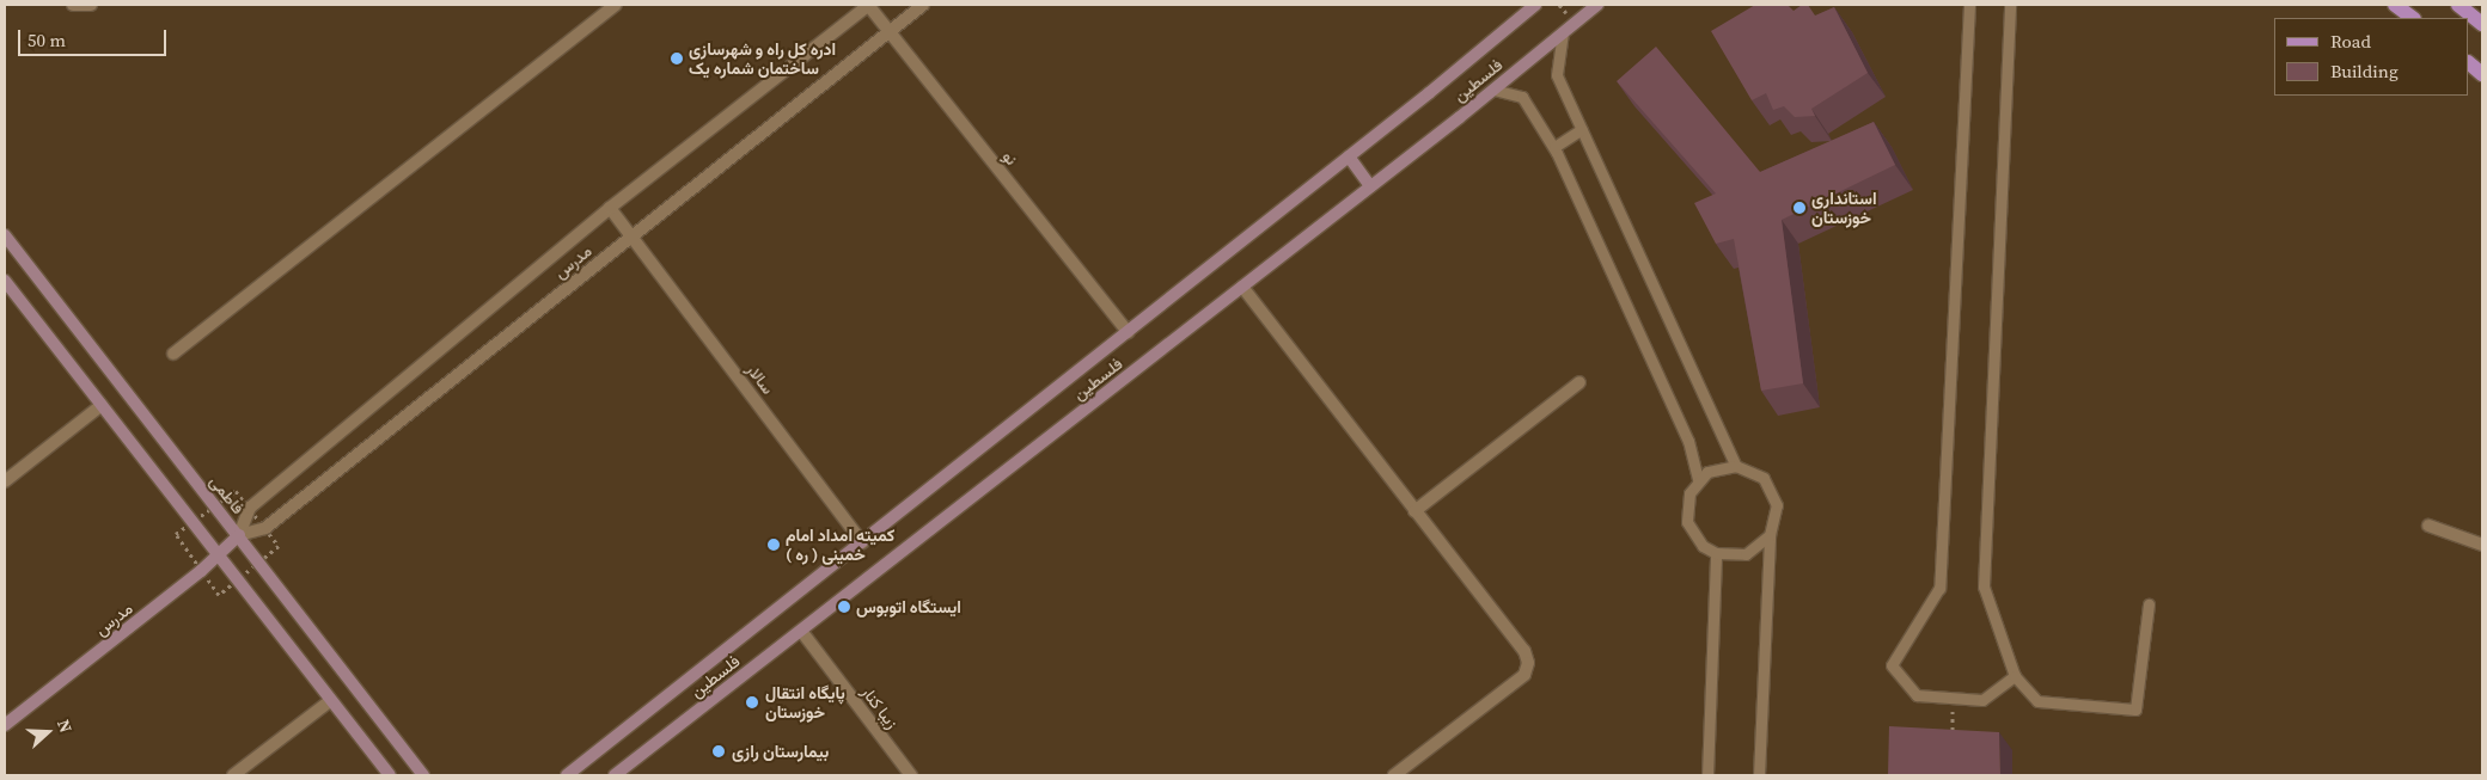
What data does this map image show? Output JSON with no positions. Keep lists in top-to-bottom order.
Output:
{
  "streets": {
    "street": [
      "فلسطین",
      "نو",
      "مدرس",
      "سالار",
      "فاطمی",
      "زیبا کنار"
    ]
  },
  "crossings": [
    ["فلسطین", "نو"],
    ["فلسطین", "سالار"],
    ["فلسطین", "زیبا کنار"],
    ["نو", "مدرس"],
    ["مدرس", "سالار"],
    ["مدرس", "فاطمی"]
  ],
  "places": [
    "ادره کل راه و شهرسازی ساختمان شماره یک",
    "استانداری خوزستان",
    "کمیته امداد امام خمینی ( ره )",
    "ایستگاه اتوبوس",
    "پایگاه انتقال خوزستان",
    "بیمارستان رازی"
  ],
  "legend": ["Road", "Building"],
  "scale_bar": "50 m",
  "north": "right"
}
